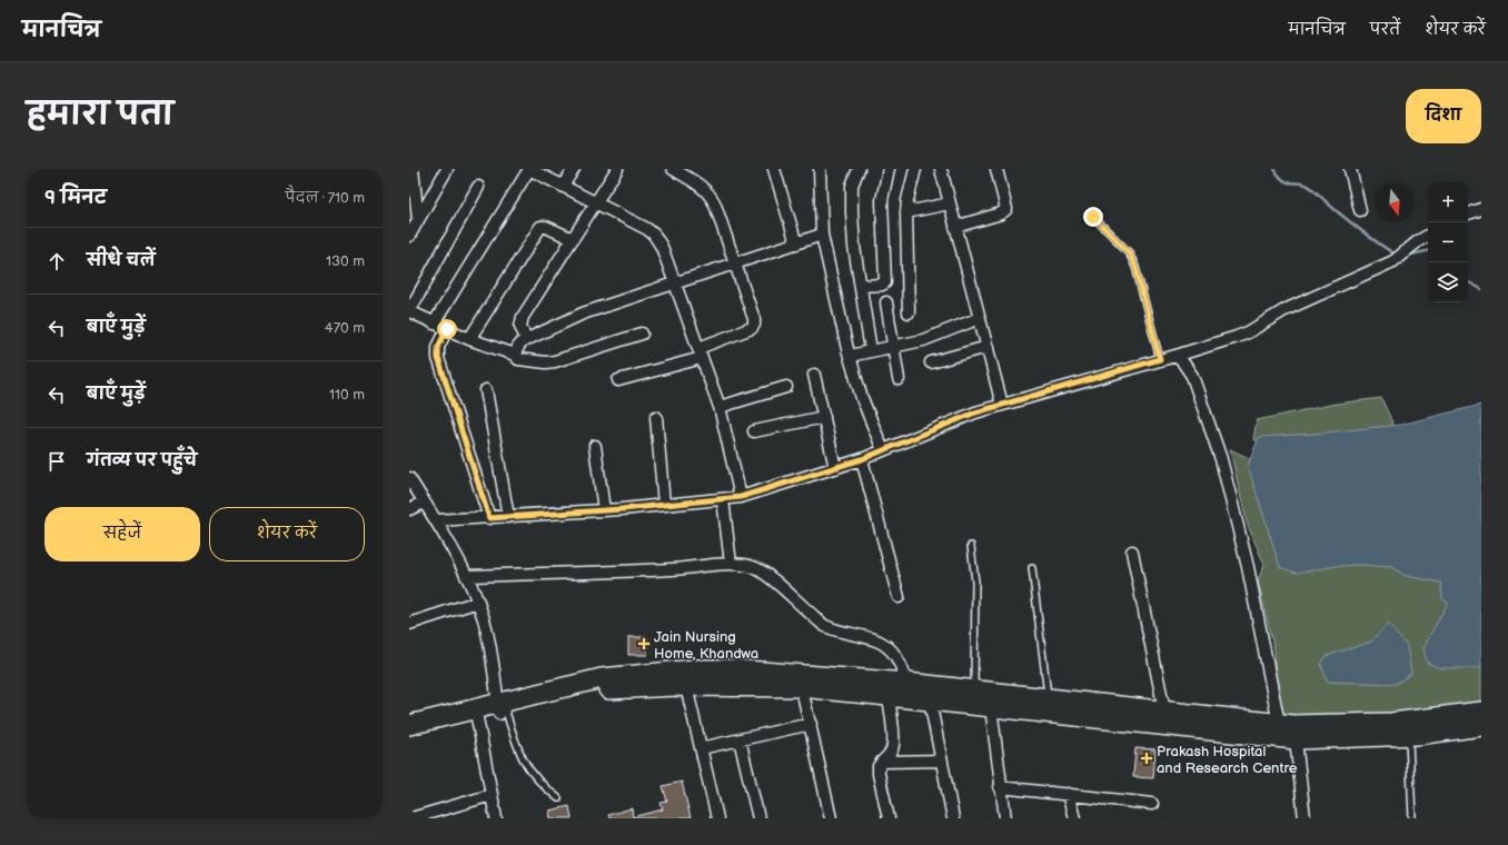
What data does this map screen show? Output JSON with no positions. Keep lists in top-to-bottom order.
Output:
{
  "places": {
    "health": ["Jain Nursing Home, Khandwa", "Prakash Hospital and Research Centre"]
  },
  "north": "bottom",
  "page": {
    "header": "मानचित्र",
    "nav": ["मानचित्र", "परतें", "शेयर करें"],
    "title": "हमारा पता",
    "buttons": [
      "दिशा",
      ["सहेजें", "शेयर करें"]
    ],
    "heading": ["9 मिनट", "पैदल · 710 m"],
    "map_buttons": ["+", "−"],
    "list": [
      ["सीधे चलें", "130 m"],
      ["बाएँ मुड़ें", "470 m"],
      ["बाएँ मुड़ें", "110 m"],
      "गंतव्य पर पहुँचे"
    ]
  }
}
